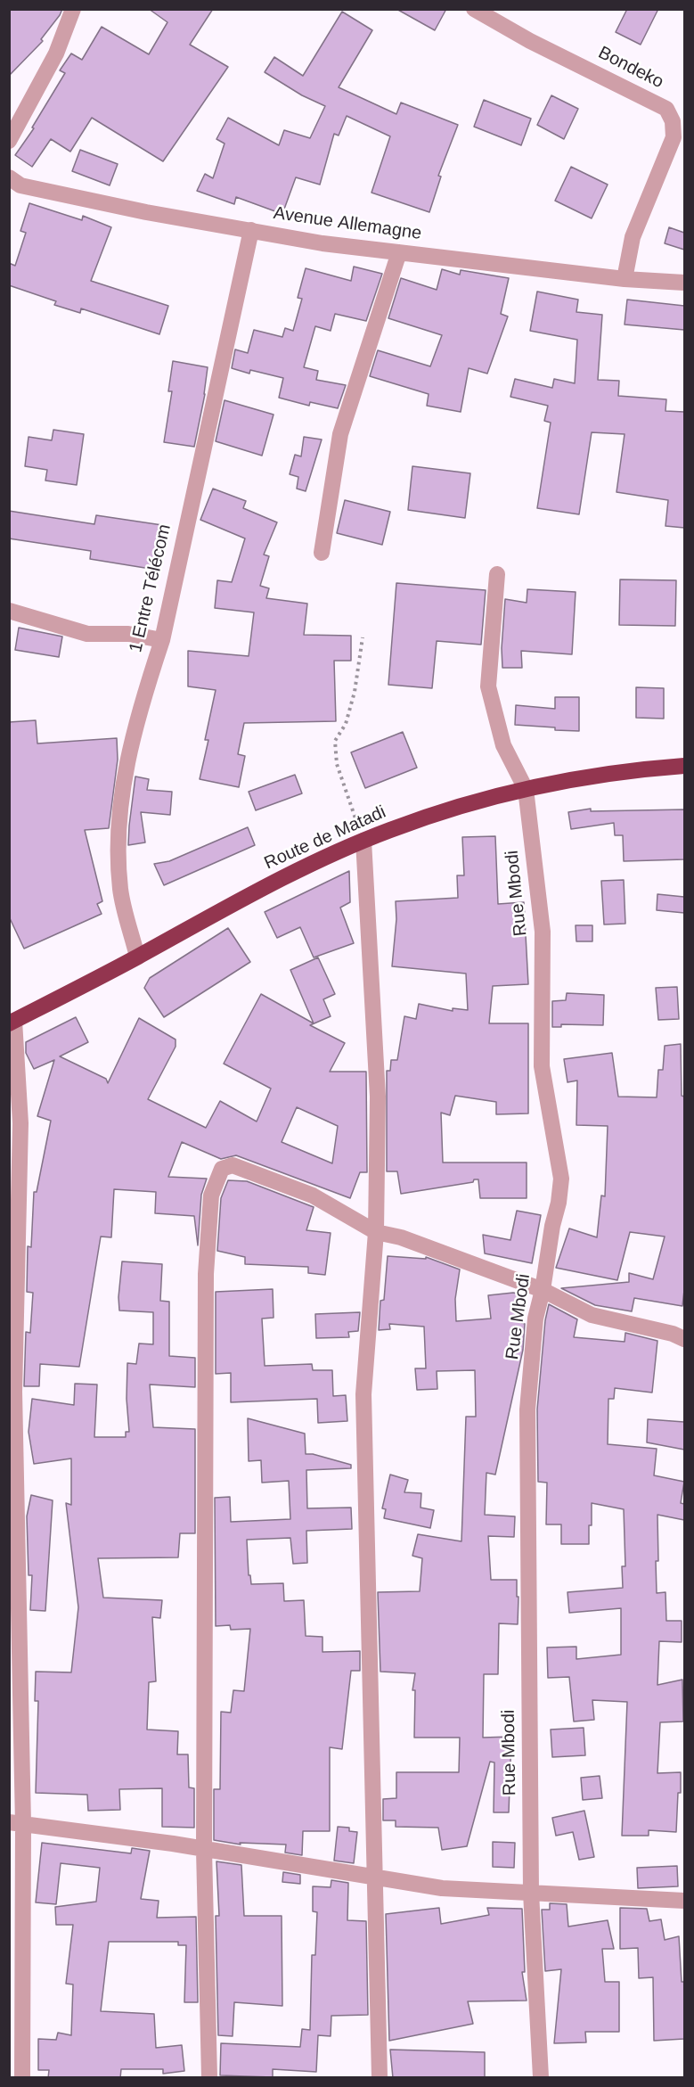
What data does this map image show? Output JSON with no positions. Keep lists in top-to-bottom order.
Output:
{
  "streets": {
    "highway": ["Route de Matadi"],
    "street": [
      "Bondeko",
      "Avenue Allemagne",
      "1 Entre Télécom",
      "Rue Mbodi"
    ]
  },
  "crossings": [
    ["Bondeko", "Avenue Allemagne"],
    ["Avenue Allemagne", "1 Entre Télécom"],
    ["1 Entre Télécom", "Route de Matadi"],
    ["Route de Matadi", "Rue Mbodi"]
  ]
}
